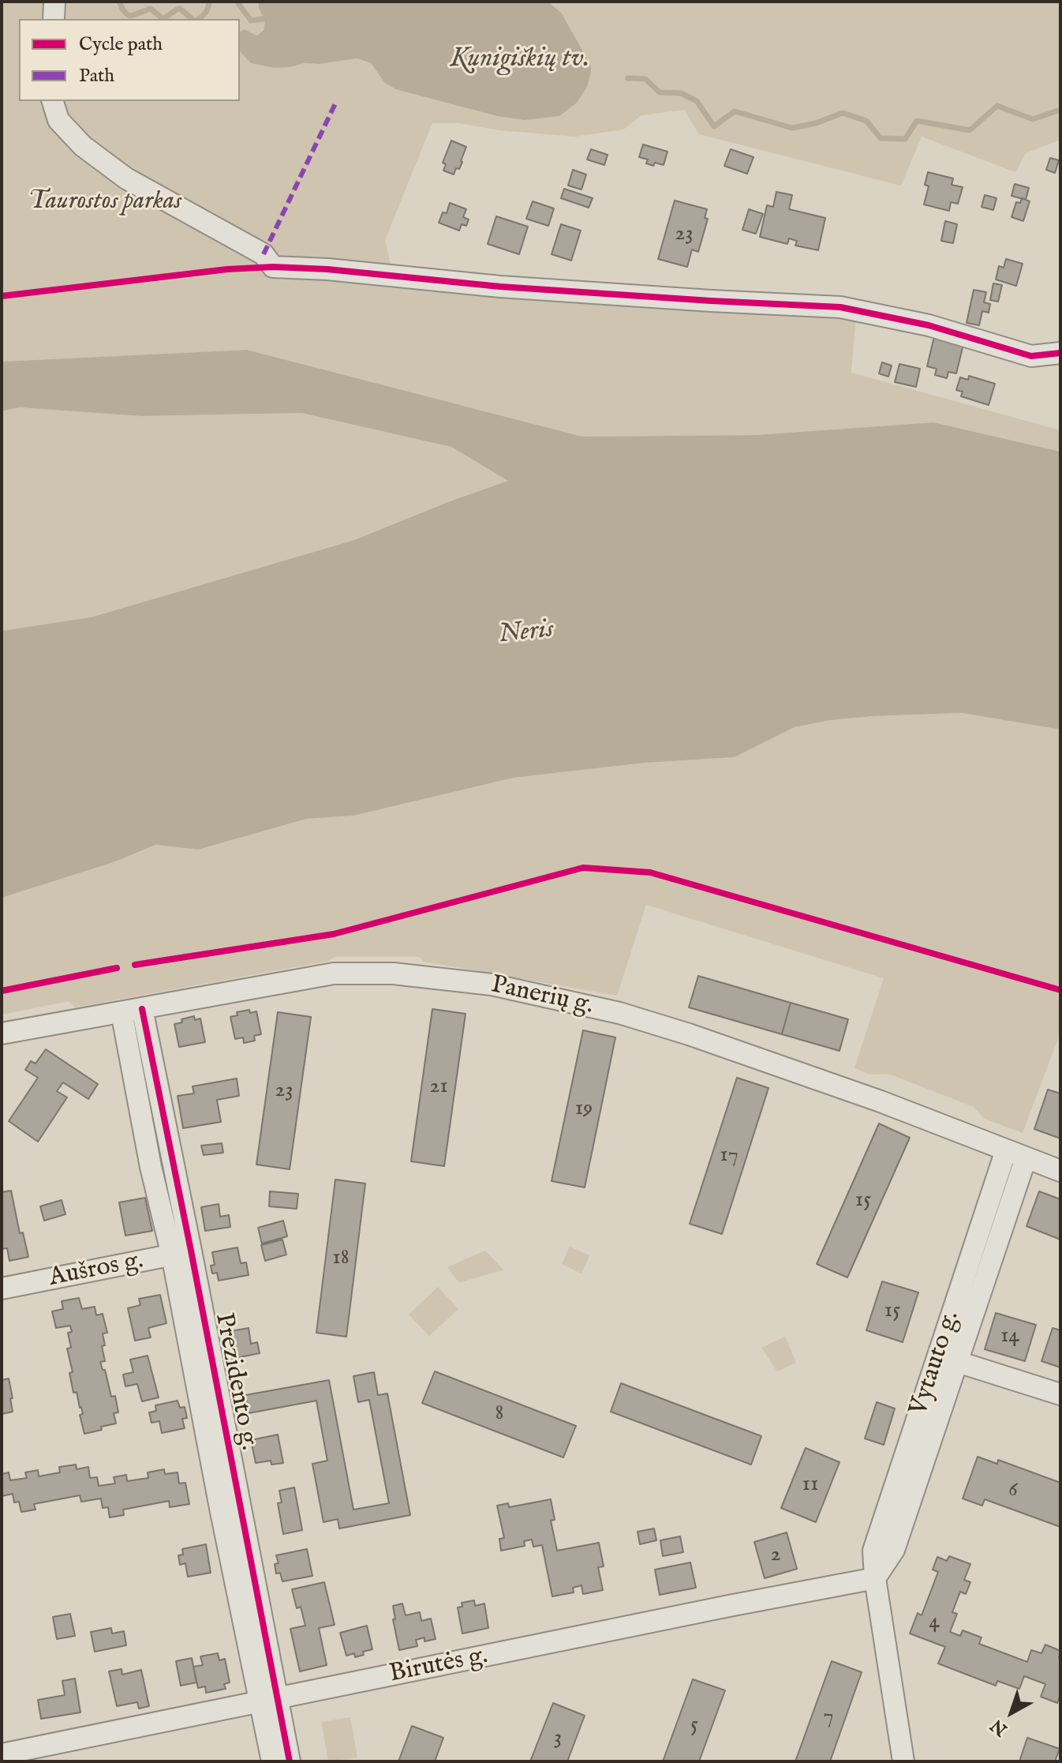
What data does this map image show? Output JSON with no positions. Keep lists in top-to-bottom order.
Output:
{
  "streets": {
    "street": [
      "Panerių g.",
      "Aušros g.",
      "Vytauto g.",
      "Prezidento g.",
      "Birutės g."
    ]
  },
  "crossings": [
    ["Panerių g.", "Vytauto g."],
    ["Panerių g.", "Prezidento g."],
    ["Aušros g.", "Prezidento g."],
    ["Vytauto g.", "Birutės g."],
    ["Prezidento g.", "Birutės g."]
  ],
  "water": ["Kunigiškių tv.", "Neris"],
  "parks": ["Taurostos parkas"],
  "house_numbers": [
    "23",
    "21",
    "23",
    "19",
    "17",
    "15",
    "18",
    "15",
    "14",
    "8",
    "11",
    "6",
    "2",
    "4",
    "7",
    "5",
    "3"
  ],
  "legend": ["Cycle path", "Path"],
  "north": "bottom left"
}
